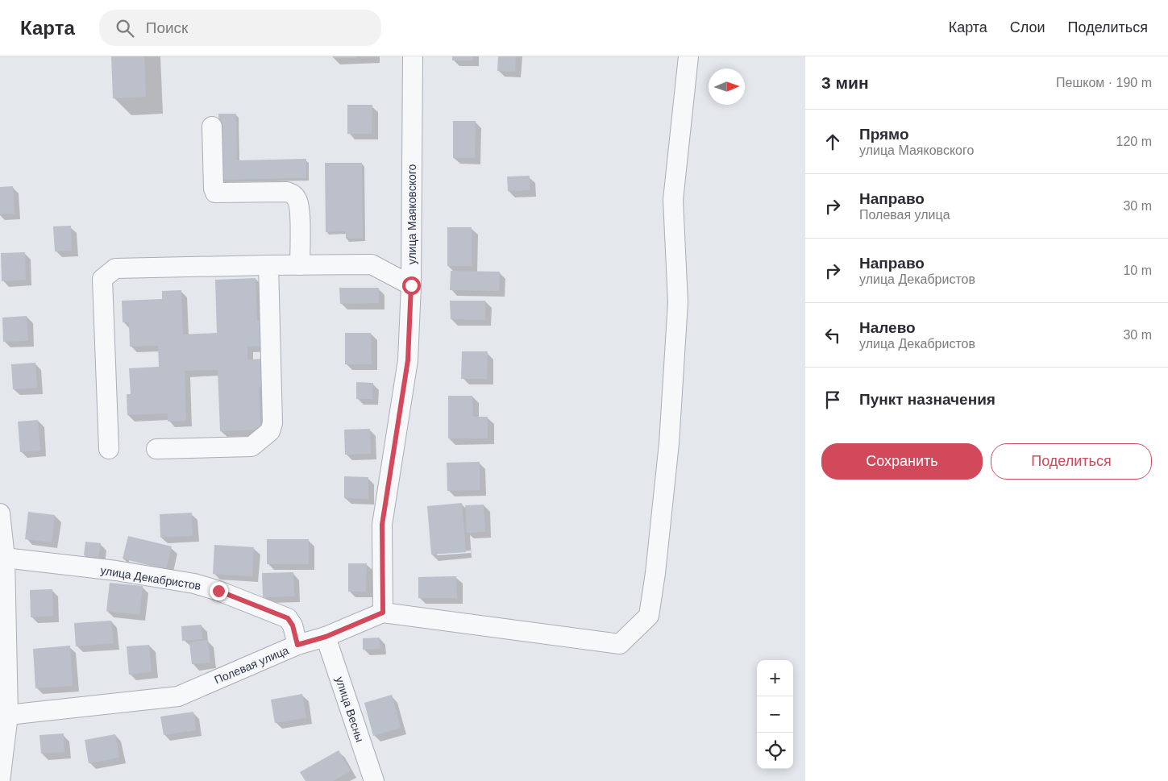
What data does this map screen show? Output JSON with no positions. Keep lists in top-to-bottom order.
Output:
{
  "streets": {
    "street": [
      "улица Маяковского",
      "улица Декабристов",
      "Полевая улица",
      "улица Весны"
    ]
  },
  "crossings": [
    ["улица Маяковского", "Полевая улица"],
    ["улица Декабристов", "Полевая улица"],
    ["Полевая улица", "улица Весны"]
  ],
  "north": "right",
  "page": {
    "header": "Карта",
    "search": "Поиск",
    "nav": ["Карта", "Слои", "Поделиться"],
    "heading": ["3 мин", "Пешком · 190 m"],
    "list": [
      ["Прямо", "улица Маяковского", "120 m"],
      ["Направо", "Полевая улица", "30 m"],
      ["Направо", "улица Декабристов", "10 m"],
      ["Налево", "улица Декабристов", "30 m"],
      "Пункт назначения"
    ],
    "buttons": ["Сохранить", "Поделиться"],
    "map_buttons": ["+", "−"]
  }
}
